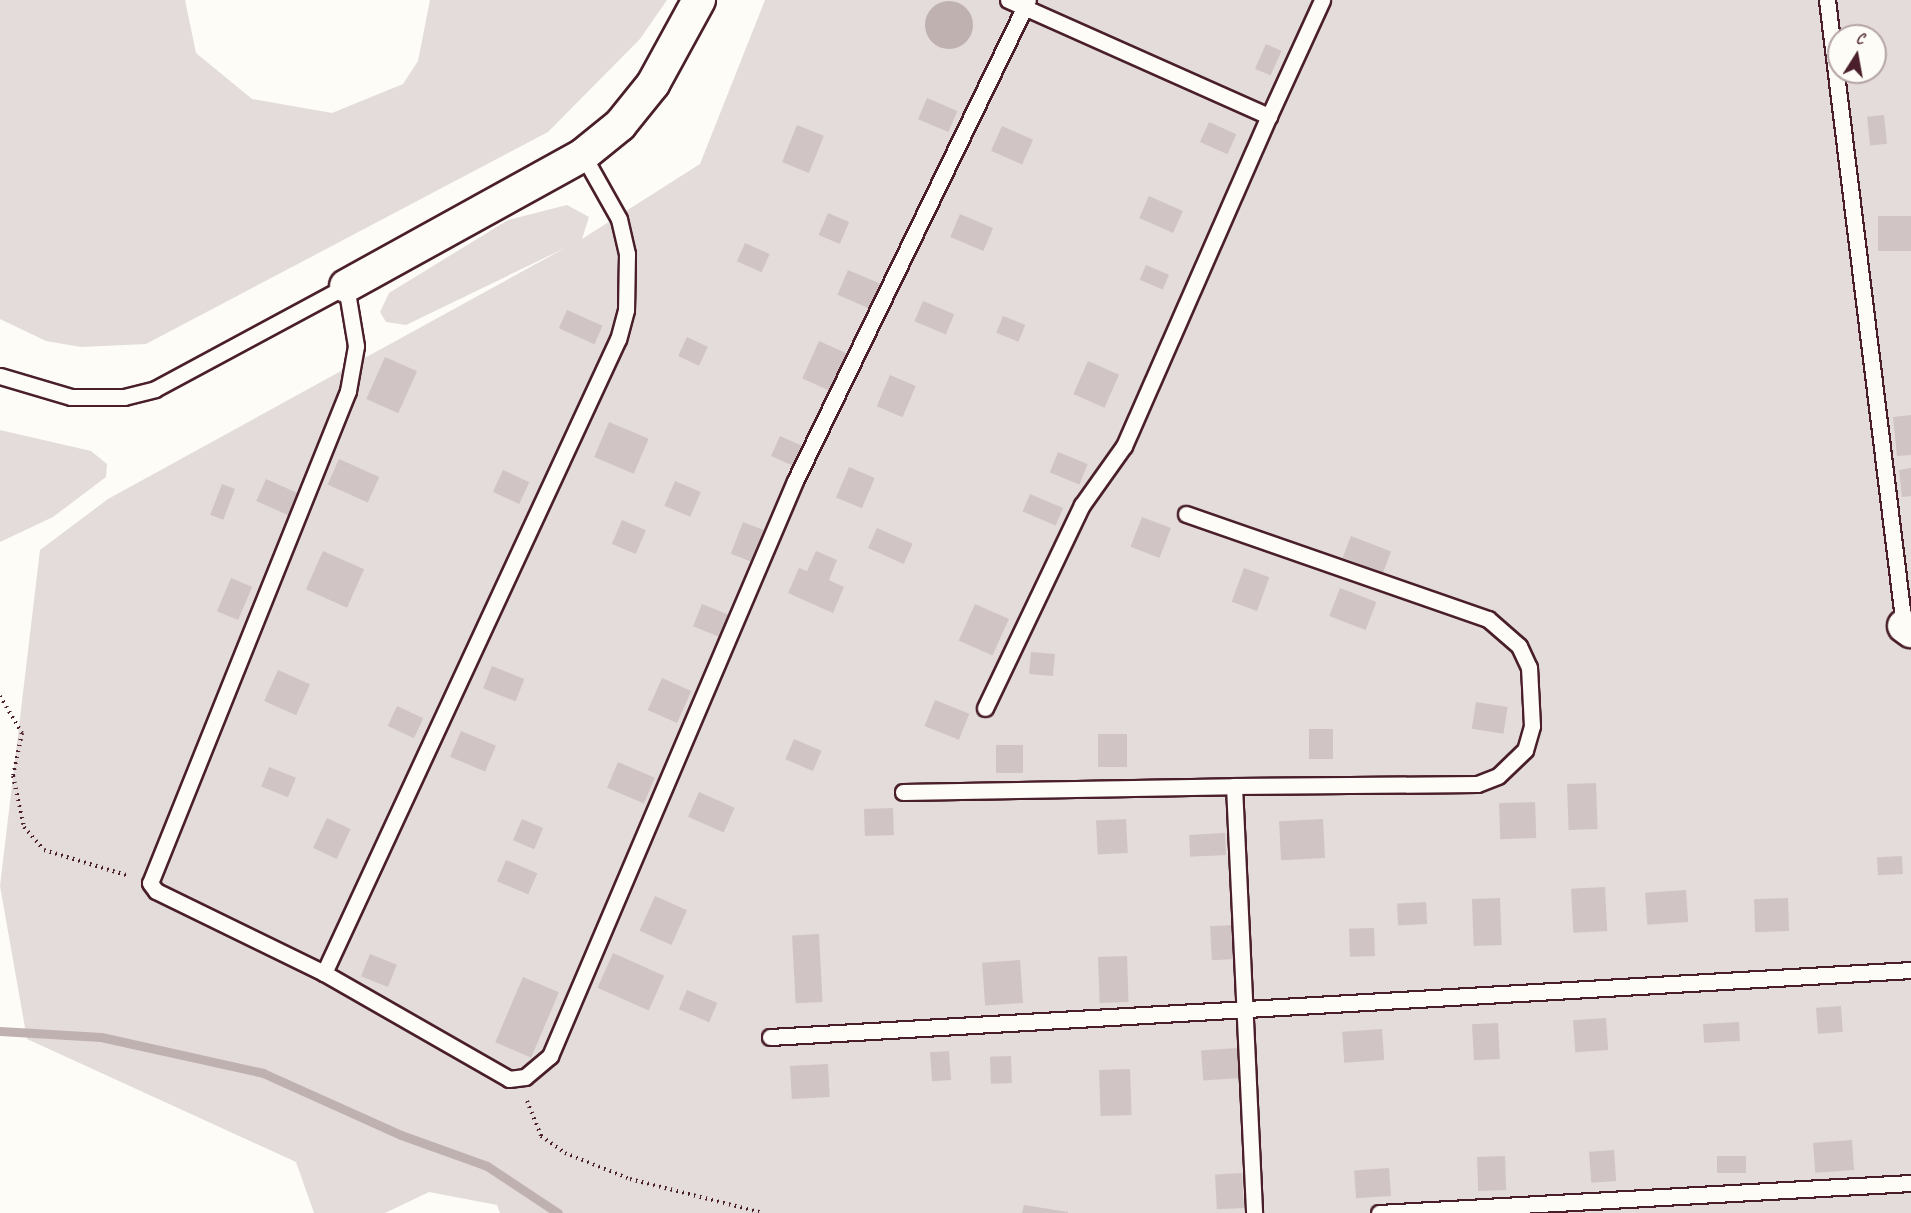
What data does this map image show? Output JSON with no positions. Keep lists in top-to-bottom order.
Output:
{
  "north": "top"
}
